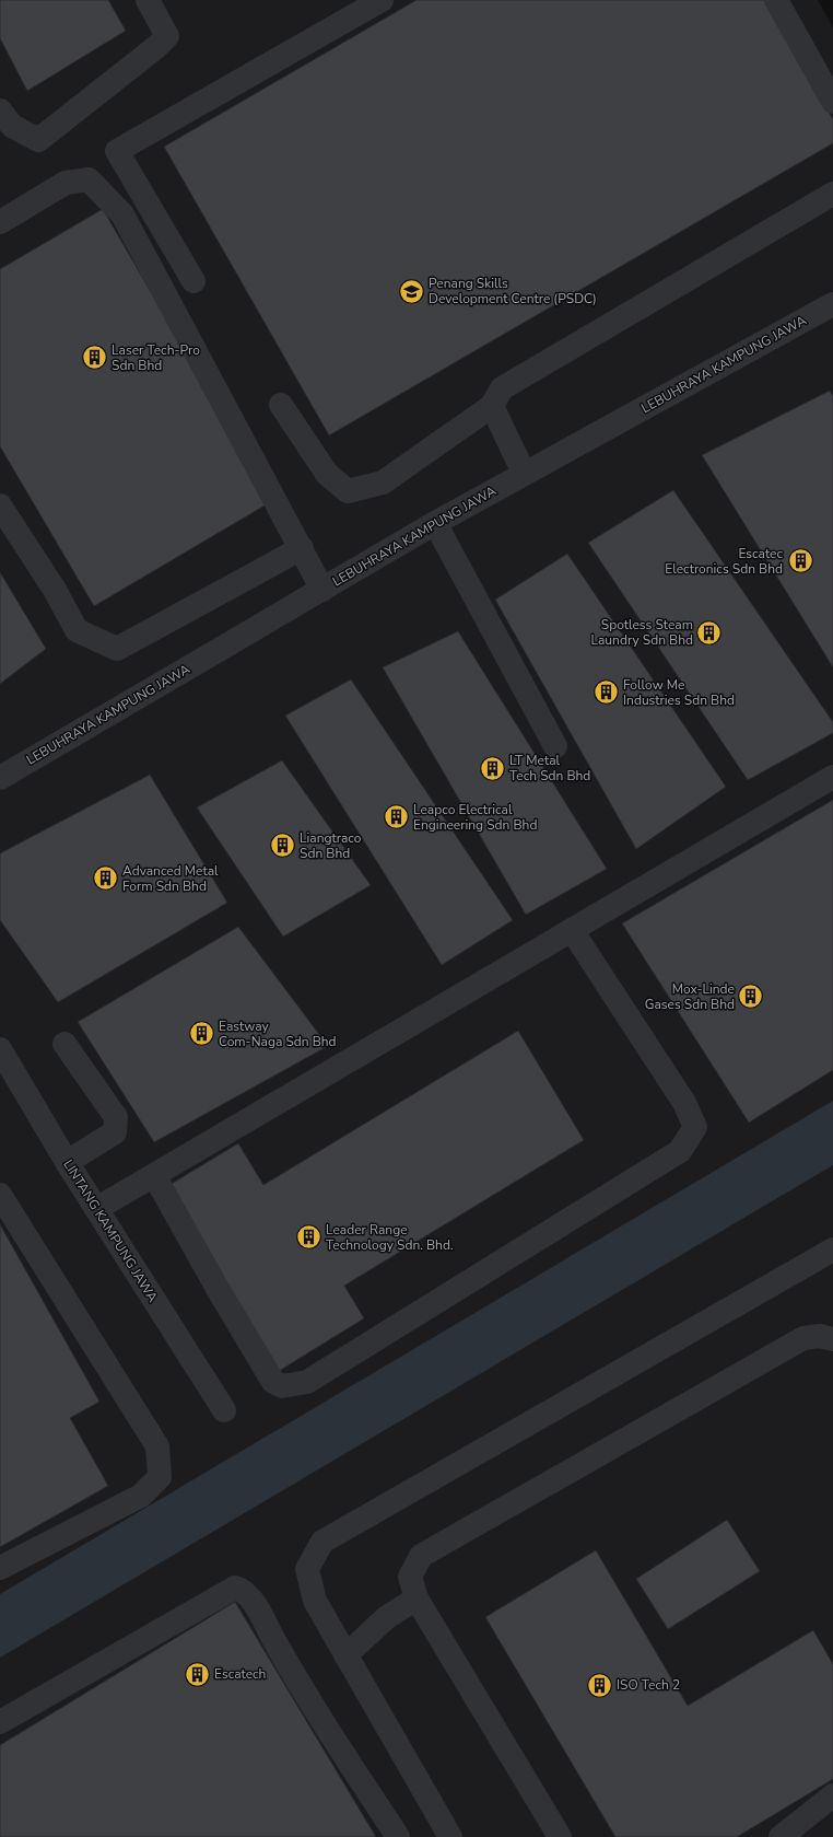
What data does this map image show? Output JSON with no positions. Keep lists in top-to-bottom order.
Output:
{
  "streets": {
    "street": ["LEBUHRAYA KAMPUNG JAWA", "LINTANG KAMPUNG JAWA"]
  },
  "places": {
    "school or university": ["Penang Skills Development Centre (PSDC)"],
    "building": [
      "Laser Tech-Pro Sdn Bhd",
      "Escatec Electronics Sdn Bhd",
      "Spotless Steam Laundry Sdn Bhd",
      "Follow Me Industries Sdn Bhd",
      "LT Metal Tech Sdn Bhd",
      "Leapco Electrical Engineering Sdn Bhd",
      "Liangtraco Sdn Bhd",
      "Advanced Metal Form Sdn Bhd",
      "Mox-Linde Gases Sdn Bhd",
      "Eastway Com-Naga Sdn Bhd",
      "Leader Range Technology Sdn. Bhd.",
      "Escatech",
      "ISO Tech 2"
    ]
  }
}
